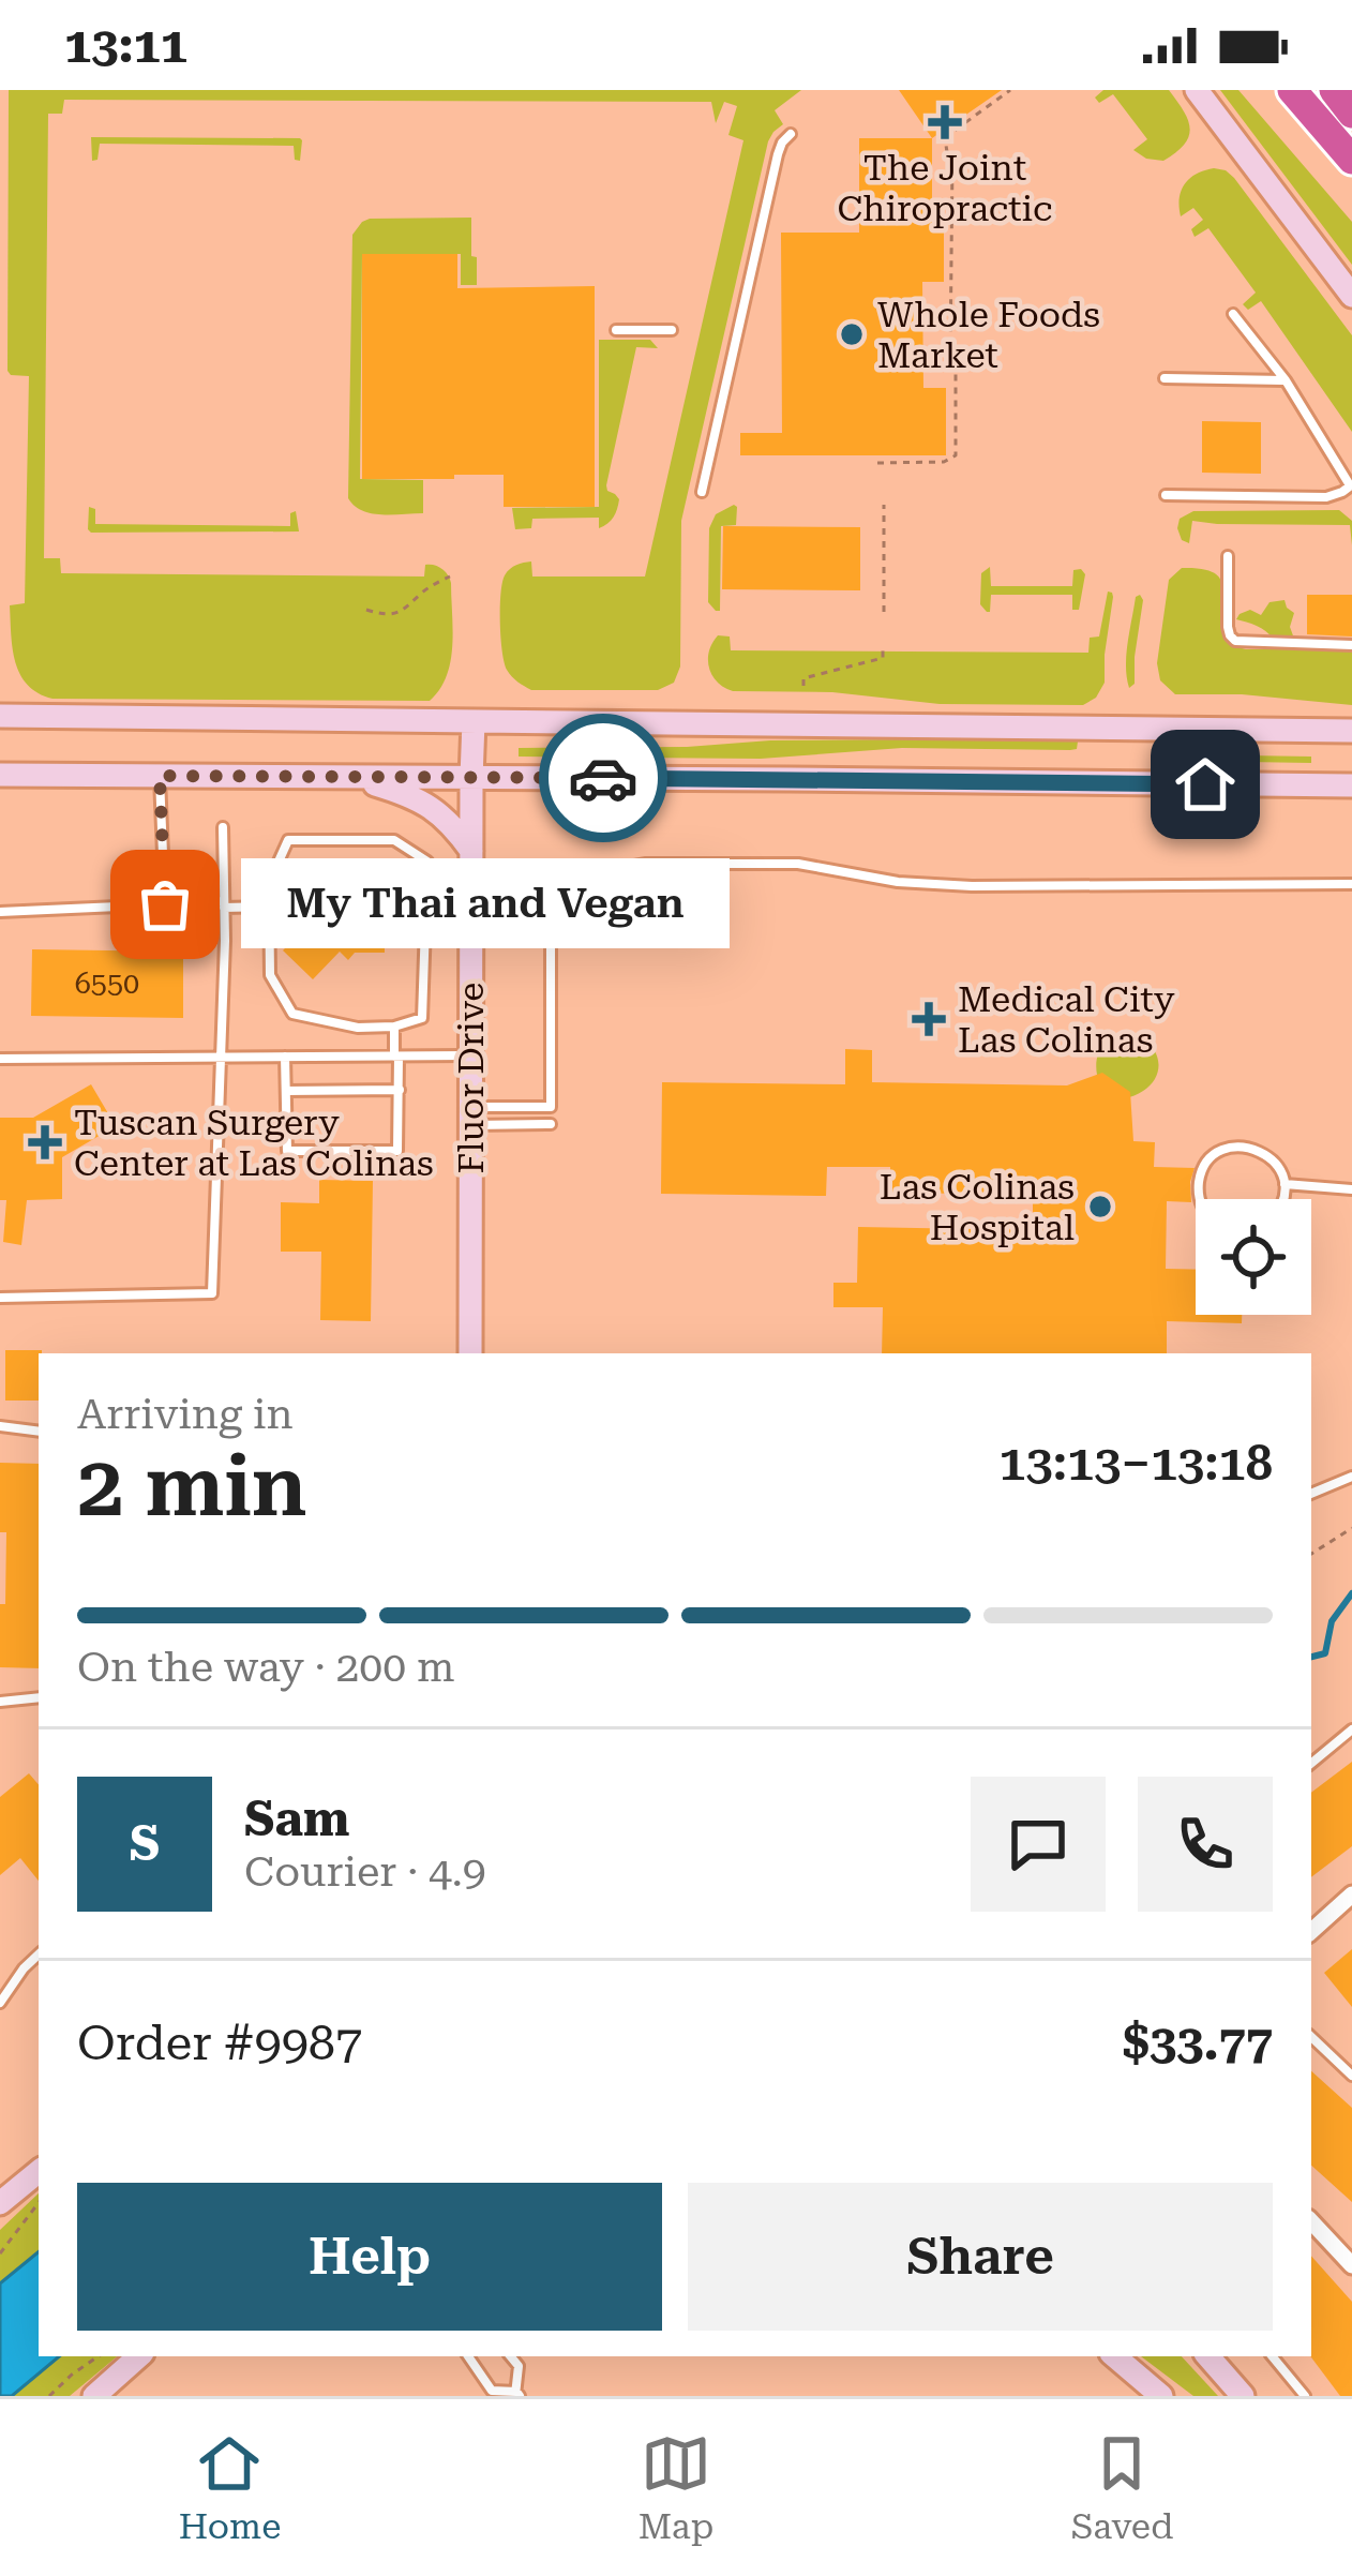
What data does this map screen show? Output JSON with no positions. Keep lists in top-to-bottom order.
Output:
{
  "streets": {
    "main road": ["Fluor Drive"]
  },
  "places": {
    "health": ["The Joint Chiropractic", "Medical City Las Colinas", "Tuscan Surgery Center at Las Colinas"],
    "other": ["Whole Foods Market", "My Thai and Vegan", "Las Colinas Hospital"]
  },
  "house_numbers": ["6550"],
  "page": {
    "status": "13:11",
    "bubble": "My Thai and Vegan",
    "heading": ["2 min", "Arriving in", "13:13–13:18"],
    "panel": [
      "Sam",
      "Courier · 4.9",
      "Order #9987",
      "$33.77"
    ],
    "bar": "On the way · 200 m",
    "round": "S",
    "buttons": ["Help", "Share"],
    "tabs": ["Home", "Map", "Saved"]
  }
}
